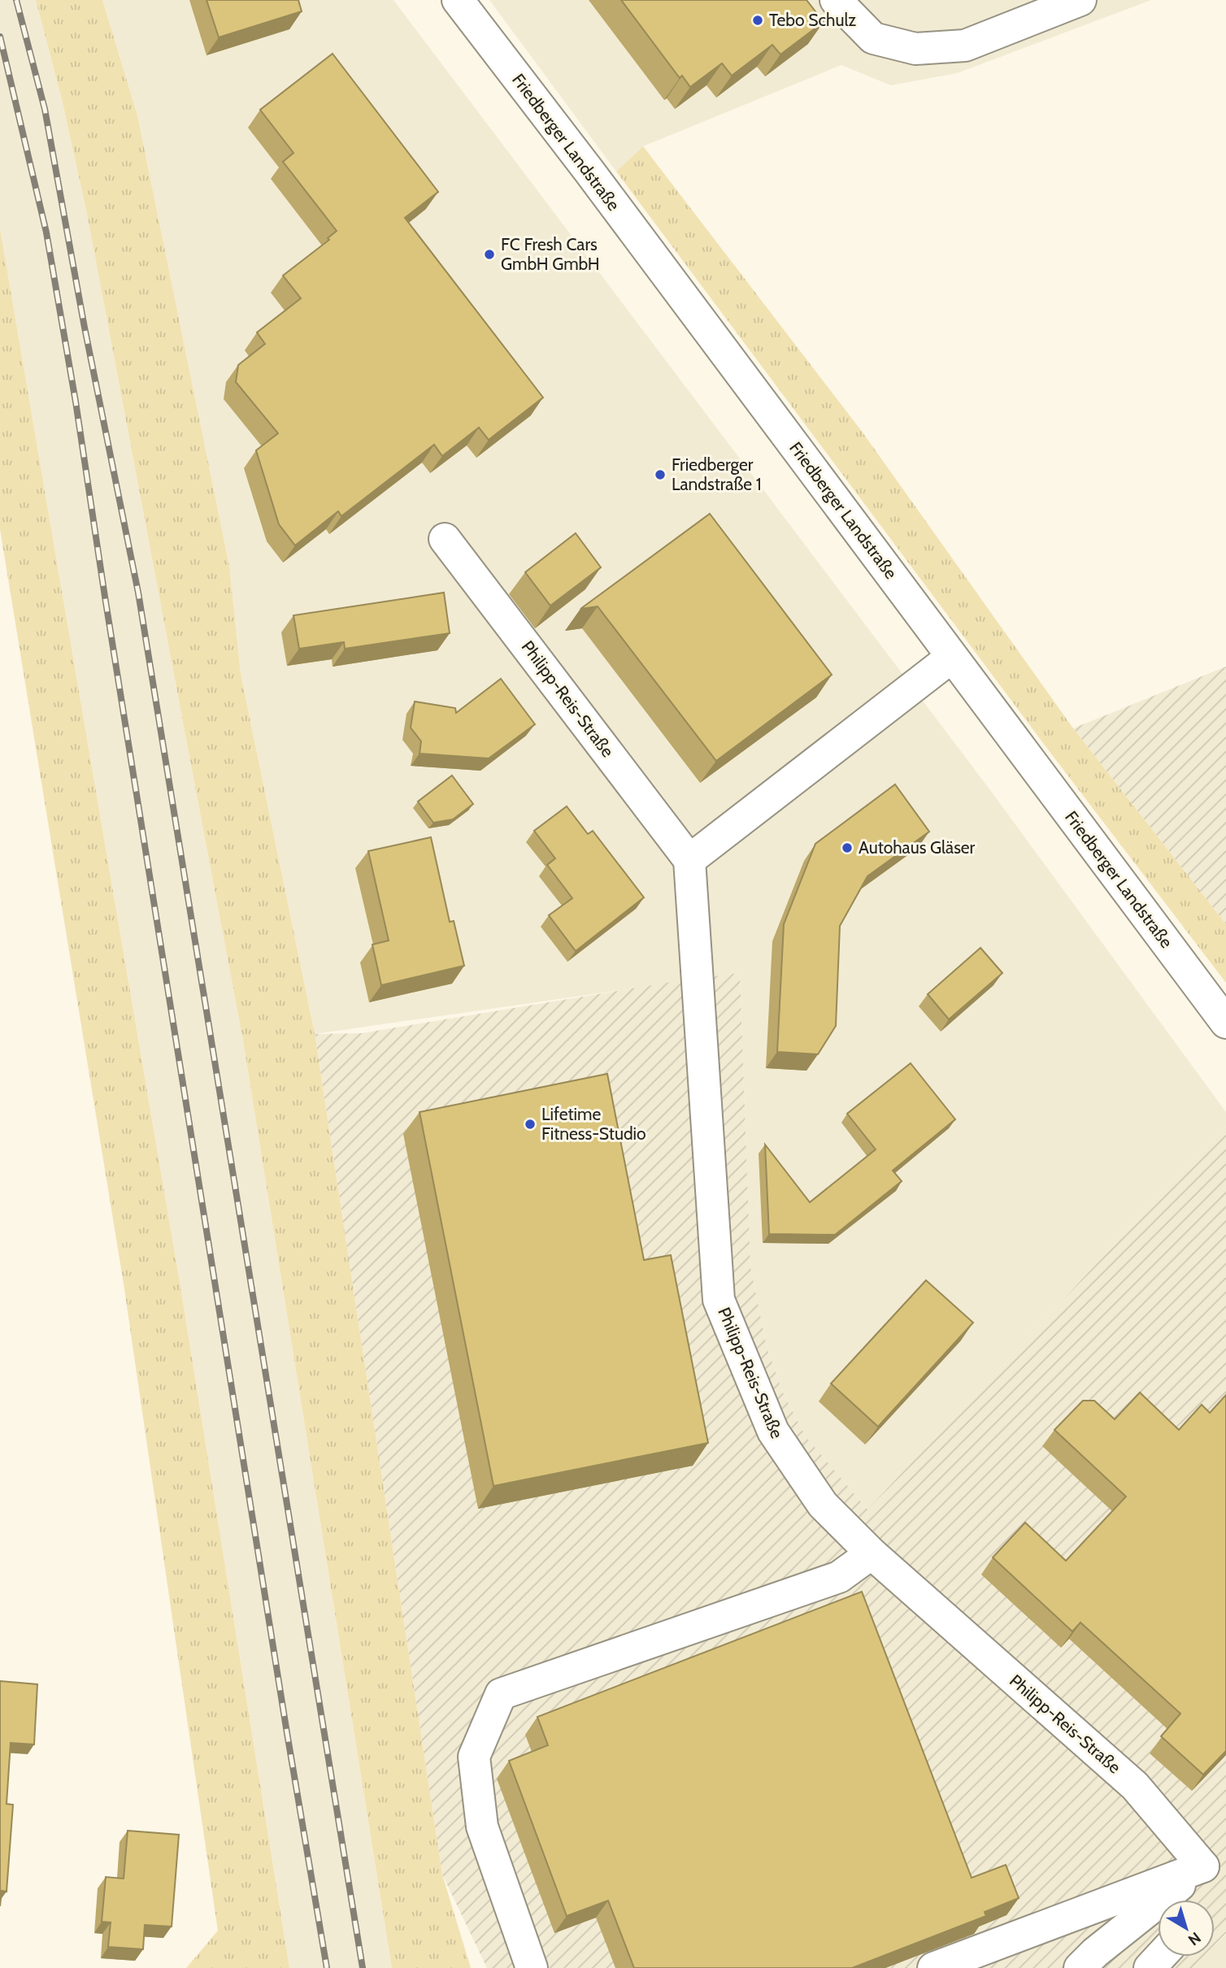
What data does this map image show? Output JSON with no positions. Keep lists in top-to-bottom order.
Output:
{
  "streets": {
    "street": ["Friedberger Landstraße", "Philipp-Reis-Straße"]
  },
  "places": [
    "Tebo Schulz",
    "FC Fresh Cars GmbH GmbH",
    "Friedberger Landstraße 1",
    "Autohaus Gläser",
    "Lifetime Fitness-Studio"
  ],
  "north": "bottom right"
}
